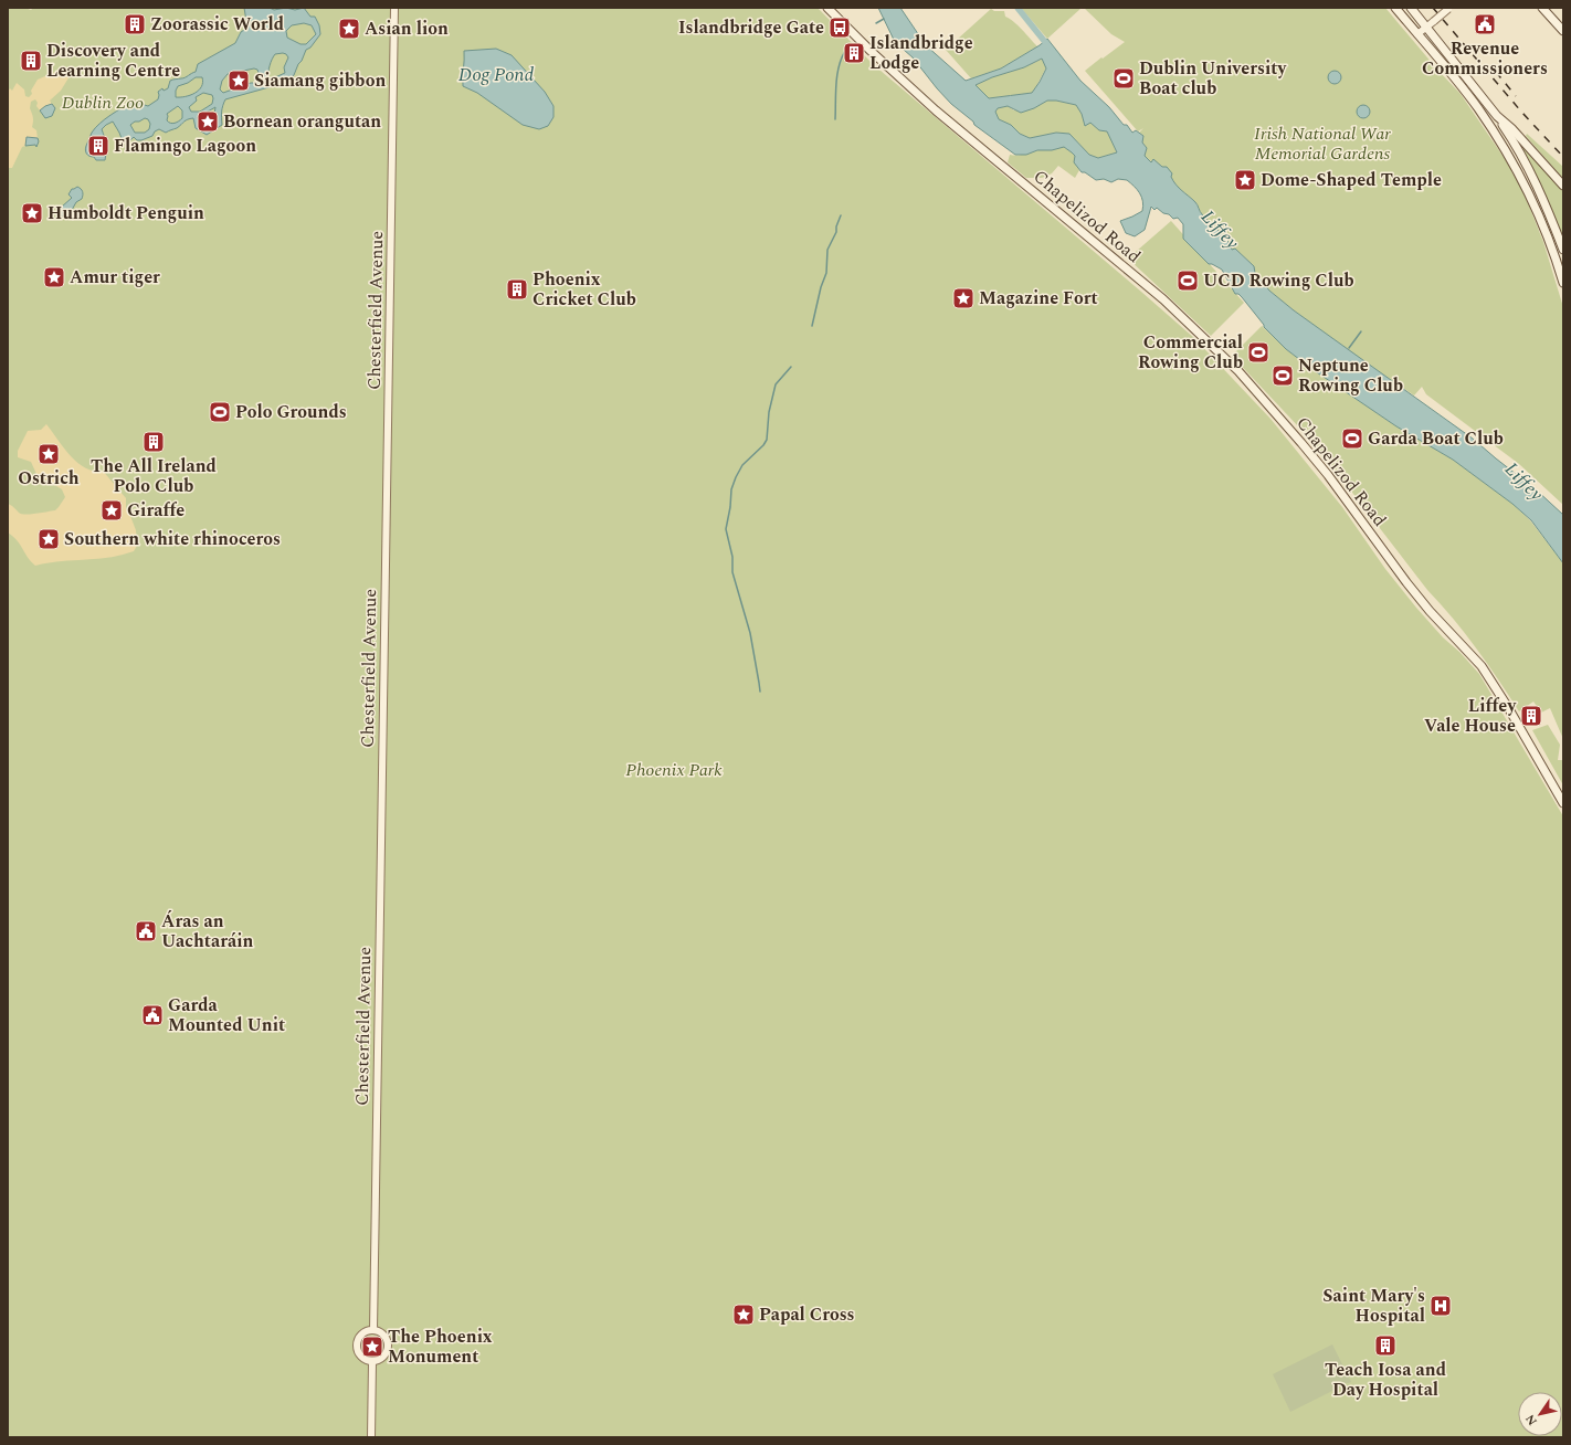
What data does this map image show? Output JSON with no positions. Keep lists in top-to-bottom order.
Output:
{
  "streets": {
    "main road": ["Chapelizod Road"],
    "street": ["Chesterfield Avenue"]
  },
  "water": ["Dog Pond", "Liffey"],
  "parks": ["Dublin Zoo", "Irish National War Memorial Gardens", "Phoenix Park"],
  "places": {
    "building": [
      "Zoorassic World",
      "Islandbridge Lodge",
      "Discovery and Learning Centre",
      "Flamingo Lagoon",
      "Phoenix Cricket Club",
      "The All Ireland Polo Club",
      "Liffey Vale House",
      "Teach Iosa and Day Hospital"
    ],
    "public building": ["Revenue Commissioners", "Áras an Uachtaráin", "Garda Mounted Unit"],
    "bus stop": ["Islandbridge Gate"],
    "place": [
      "Asian lion",
      "Siamang gibbon",
      "Bornean orangutan",
      "Dome-Shaped Temple",
      "Humboldt Penguin",
      "Amur tiger",
      "Magazine Fort",
      "Ostrich",
      "Giraffe",
      "Southern white rhinoceros",
      "Papal Cross",
      "The Phoenix Monument"
    ],
    "sports": [
      "Dublin University Boat club",
      "UCD Rowing Club",
      "Commercial Rowing Club",
      "Neptune Rowing Club",
      "Polo Grounds",
      "Garda Boat Club"
    ],
    "hospital": ["Saint Mary's Hospital"]
  },
  "north": "bottom left"
}
